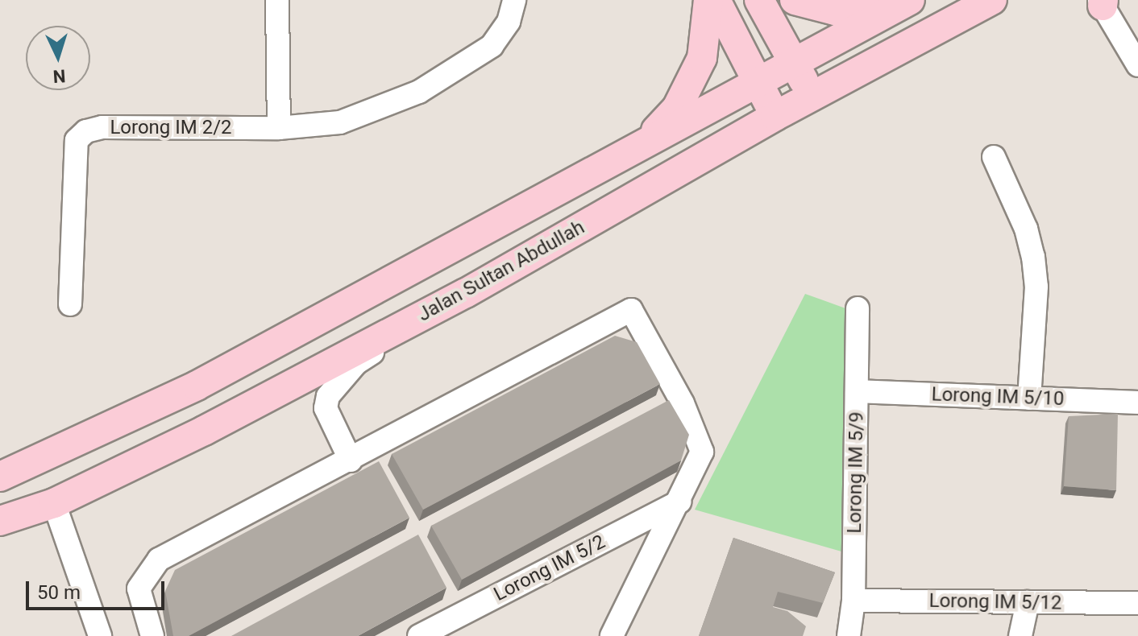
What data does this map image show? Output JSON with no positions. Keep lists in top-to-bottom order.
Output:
{
  "streets": {
    "main road": ["Jalan Sultan Abdullah"],
    "street": [
      "Lorong IM 2/2",
      "Lorong IM 5/10",
      "Lorong IM 5/9",
      "Lorong IM 5/2",
      "Lorong IM 5/12"
    ]
  },
  "crossings": [
    ["Lorong IM 5/10", "Lorong IM 5/9"],
    ["Lorong IM 5/9", "Lorong IM 5/12"]
  ],
  "scale_bar": "50 m",
  "north": "bottom"
}
